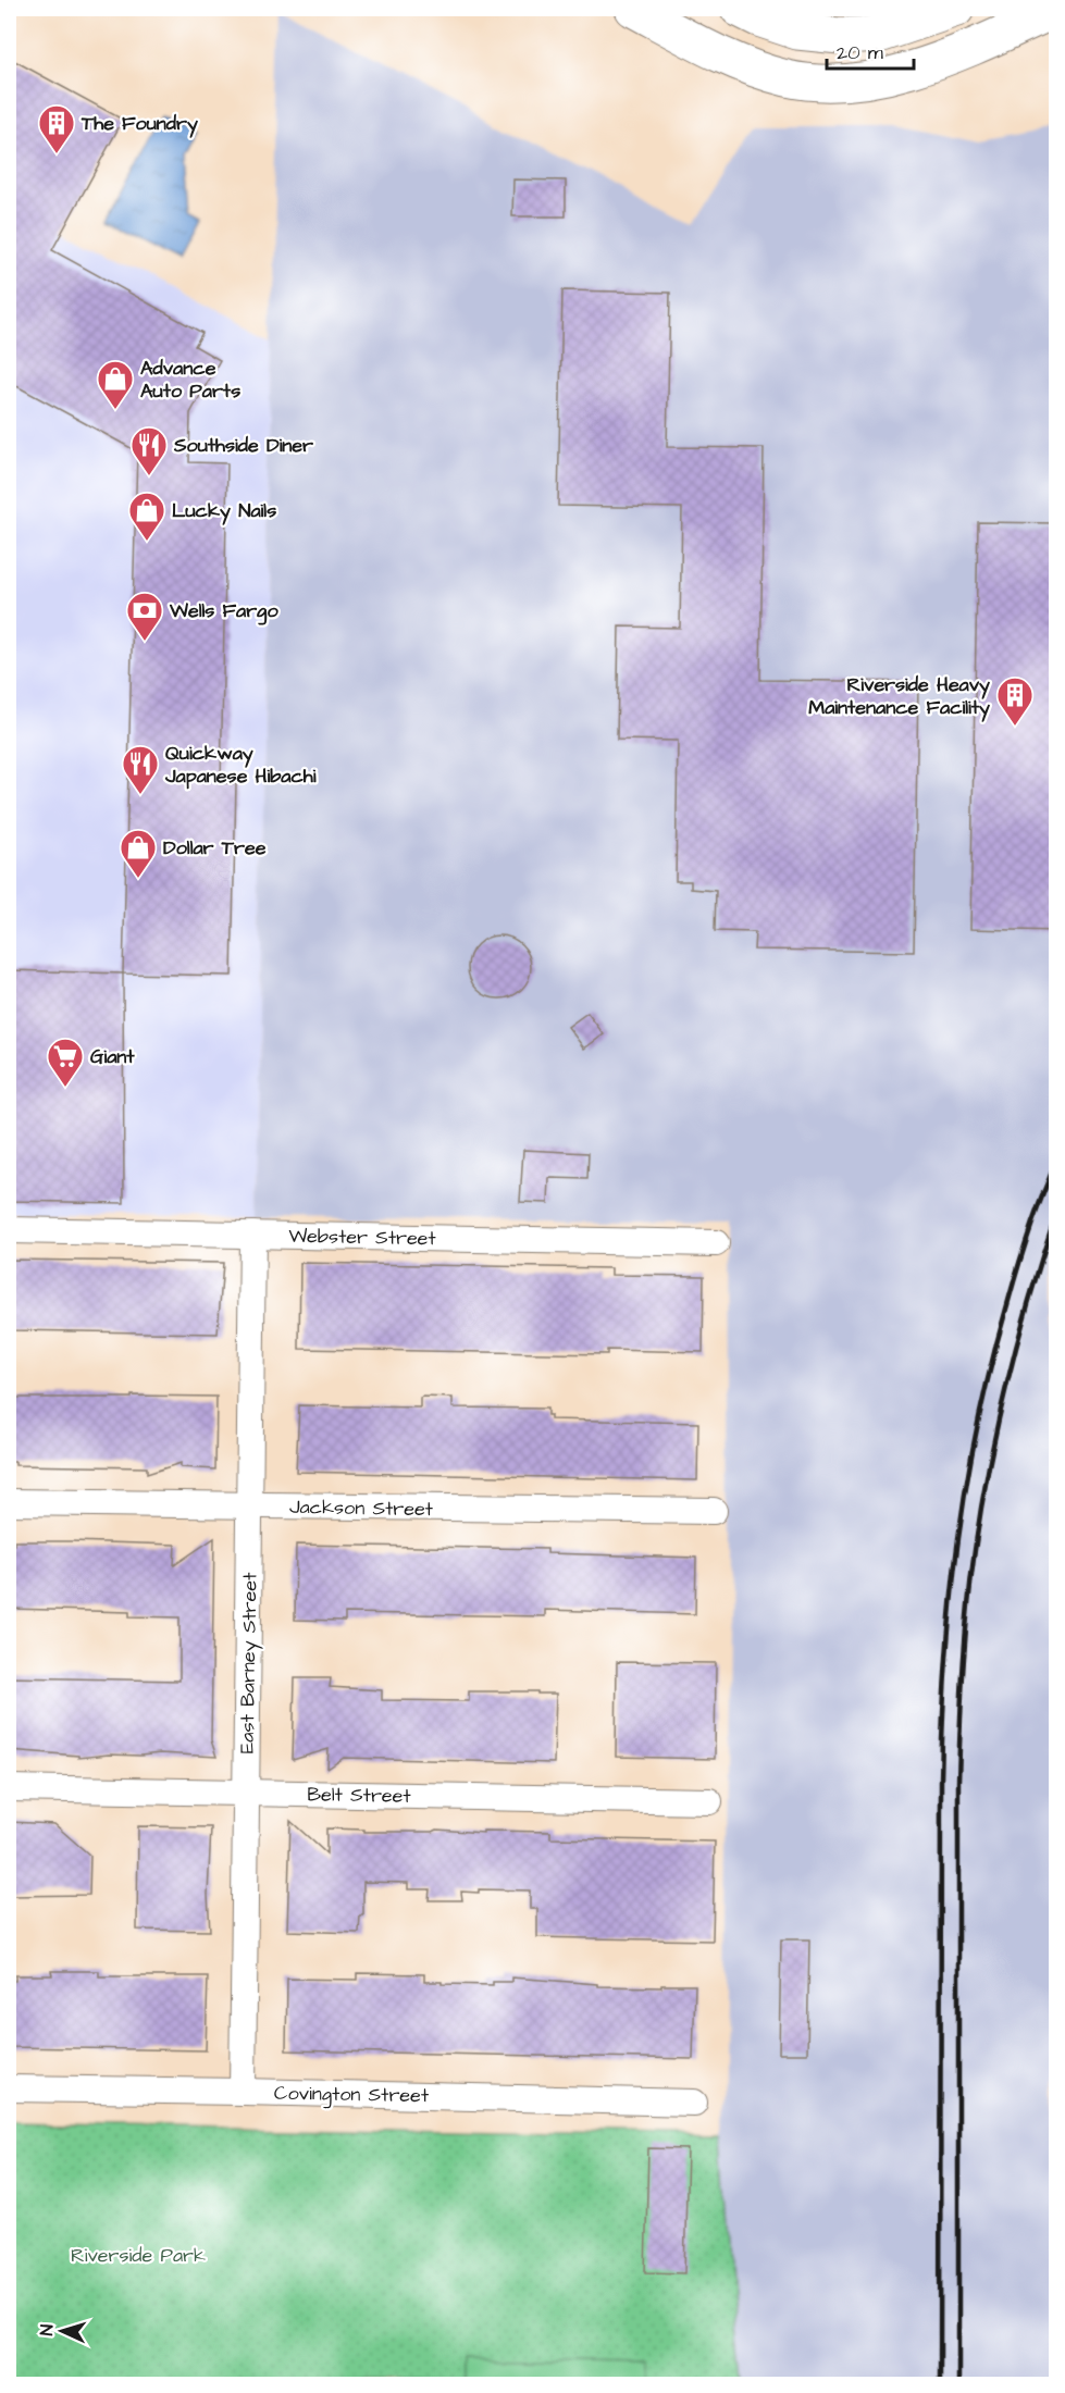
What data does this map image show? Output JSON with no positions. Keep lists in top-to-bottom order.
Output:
{
  "streets": {
    "street": [
      "Webster Street",
      "Jackson Street",
      "East Barney Street",
      "Belt Street",
      "Covington Street"
    ]
  },
  "crossings": [
    ["Webster Street", "East Barney Street"],
    ["Jackson Street", "East Barney Street"],
    ["East Barney Street", "Belt Street"],
    ["East Barney Street", "Covington Street"]
  ],
  "parks": ["Riverside Park"],
  "places": {
    "building": ["The Foundry", "Riverside Heavy Maintenance Facility"],
    "shop": ["Advance Auto Parts", "Lucky Nails", "Dollar Tree"],
    "restaurant": ["Southside Diner", "Quickway Japanese Hibachi"],
    "bank": ["Wells Fargo"],
    "supermarket": ["Giant"]
  },
  "scale_bar": "20 m",
  "north": "left"
}
